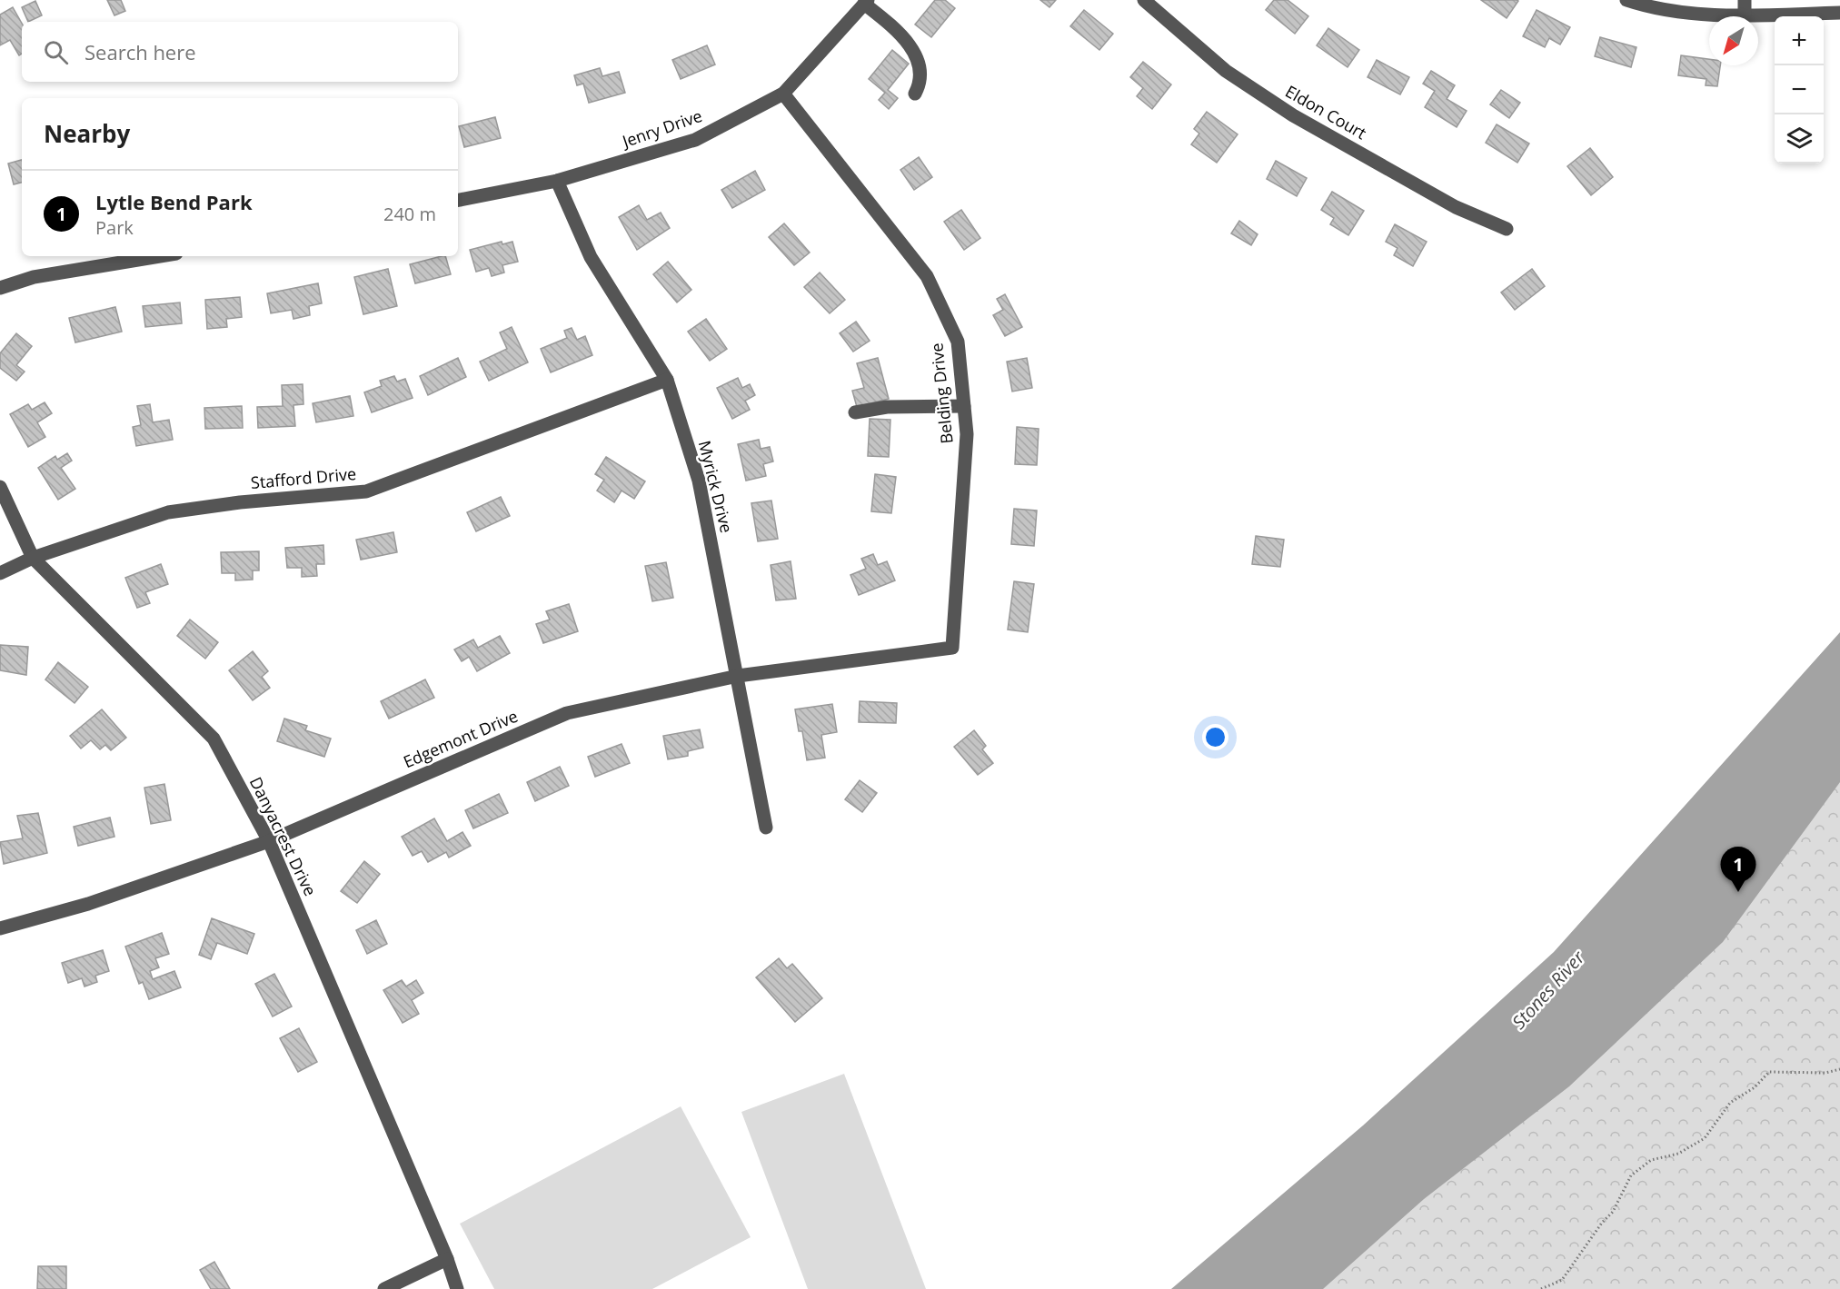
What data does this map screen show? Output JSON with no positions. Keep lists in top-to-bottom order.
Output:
{
  "streets": {
    "street": [
      "Eldon Court",
      "Jenry Drive",
      "Belding Drive",
      "Stafford Drive",
      "Myrick Drive",
      "Edgemont Drive",
      "Danyacrest Drive"
    ]
  },
  "crossings": [
    ["Jenry Drive", "Belding Drive"],
    ["Jenry Drive", "Myrick Drive"],
    ["Belding Drive", "Edgemont Drive"],
    ["Stafford Drive", "Myrick Drive"],
    ["Stafford Drive", "Danyacrest Drive"],
    ["Myrick Drive", "Edgemont Drive"],
    ["Edgemont Drive", "Danyacrest Drive"]
  ],
  "water": ["Stones River"],
  "north": "bottom left",
  "page": {
    "map_buttons": ["+", "−"],
    "search": "Search here",
    "heading": "Nearby",
    "list": [
      {
        "mark": "1",
        "name": "Lytle Bend Park",
        "note": "Park",
        "value": "240 m"
      }
    ],
    "pins": "1"
  }
}
